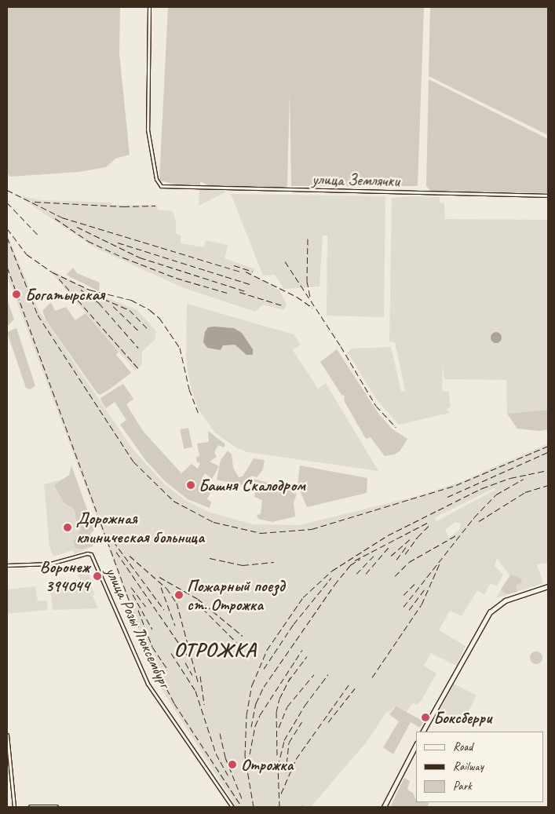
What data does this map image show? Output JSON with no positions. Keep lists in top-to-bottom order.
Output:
{
  "streets": {
    "street": ["улица Землячки", "улица Розы Люксембург"]
  },
  "districts": ["ОТРОЖКА"],
  "places": [
    "Богатырская",
    "Башня Скалодром",
    "Дорожная клиническая больница",
    "Воронеж 394044",
    "Пожарный поезд ст. Отрожка",
    "Боксберри",
    "Отрожка"
  ],
  "legend": ["Road", "Railway", "Park"]
}
